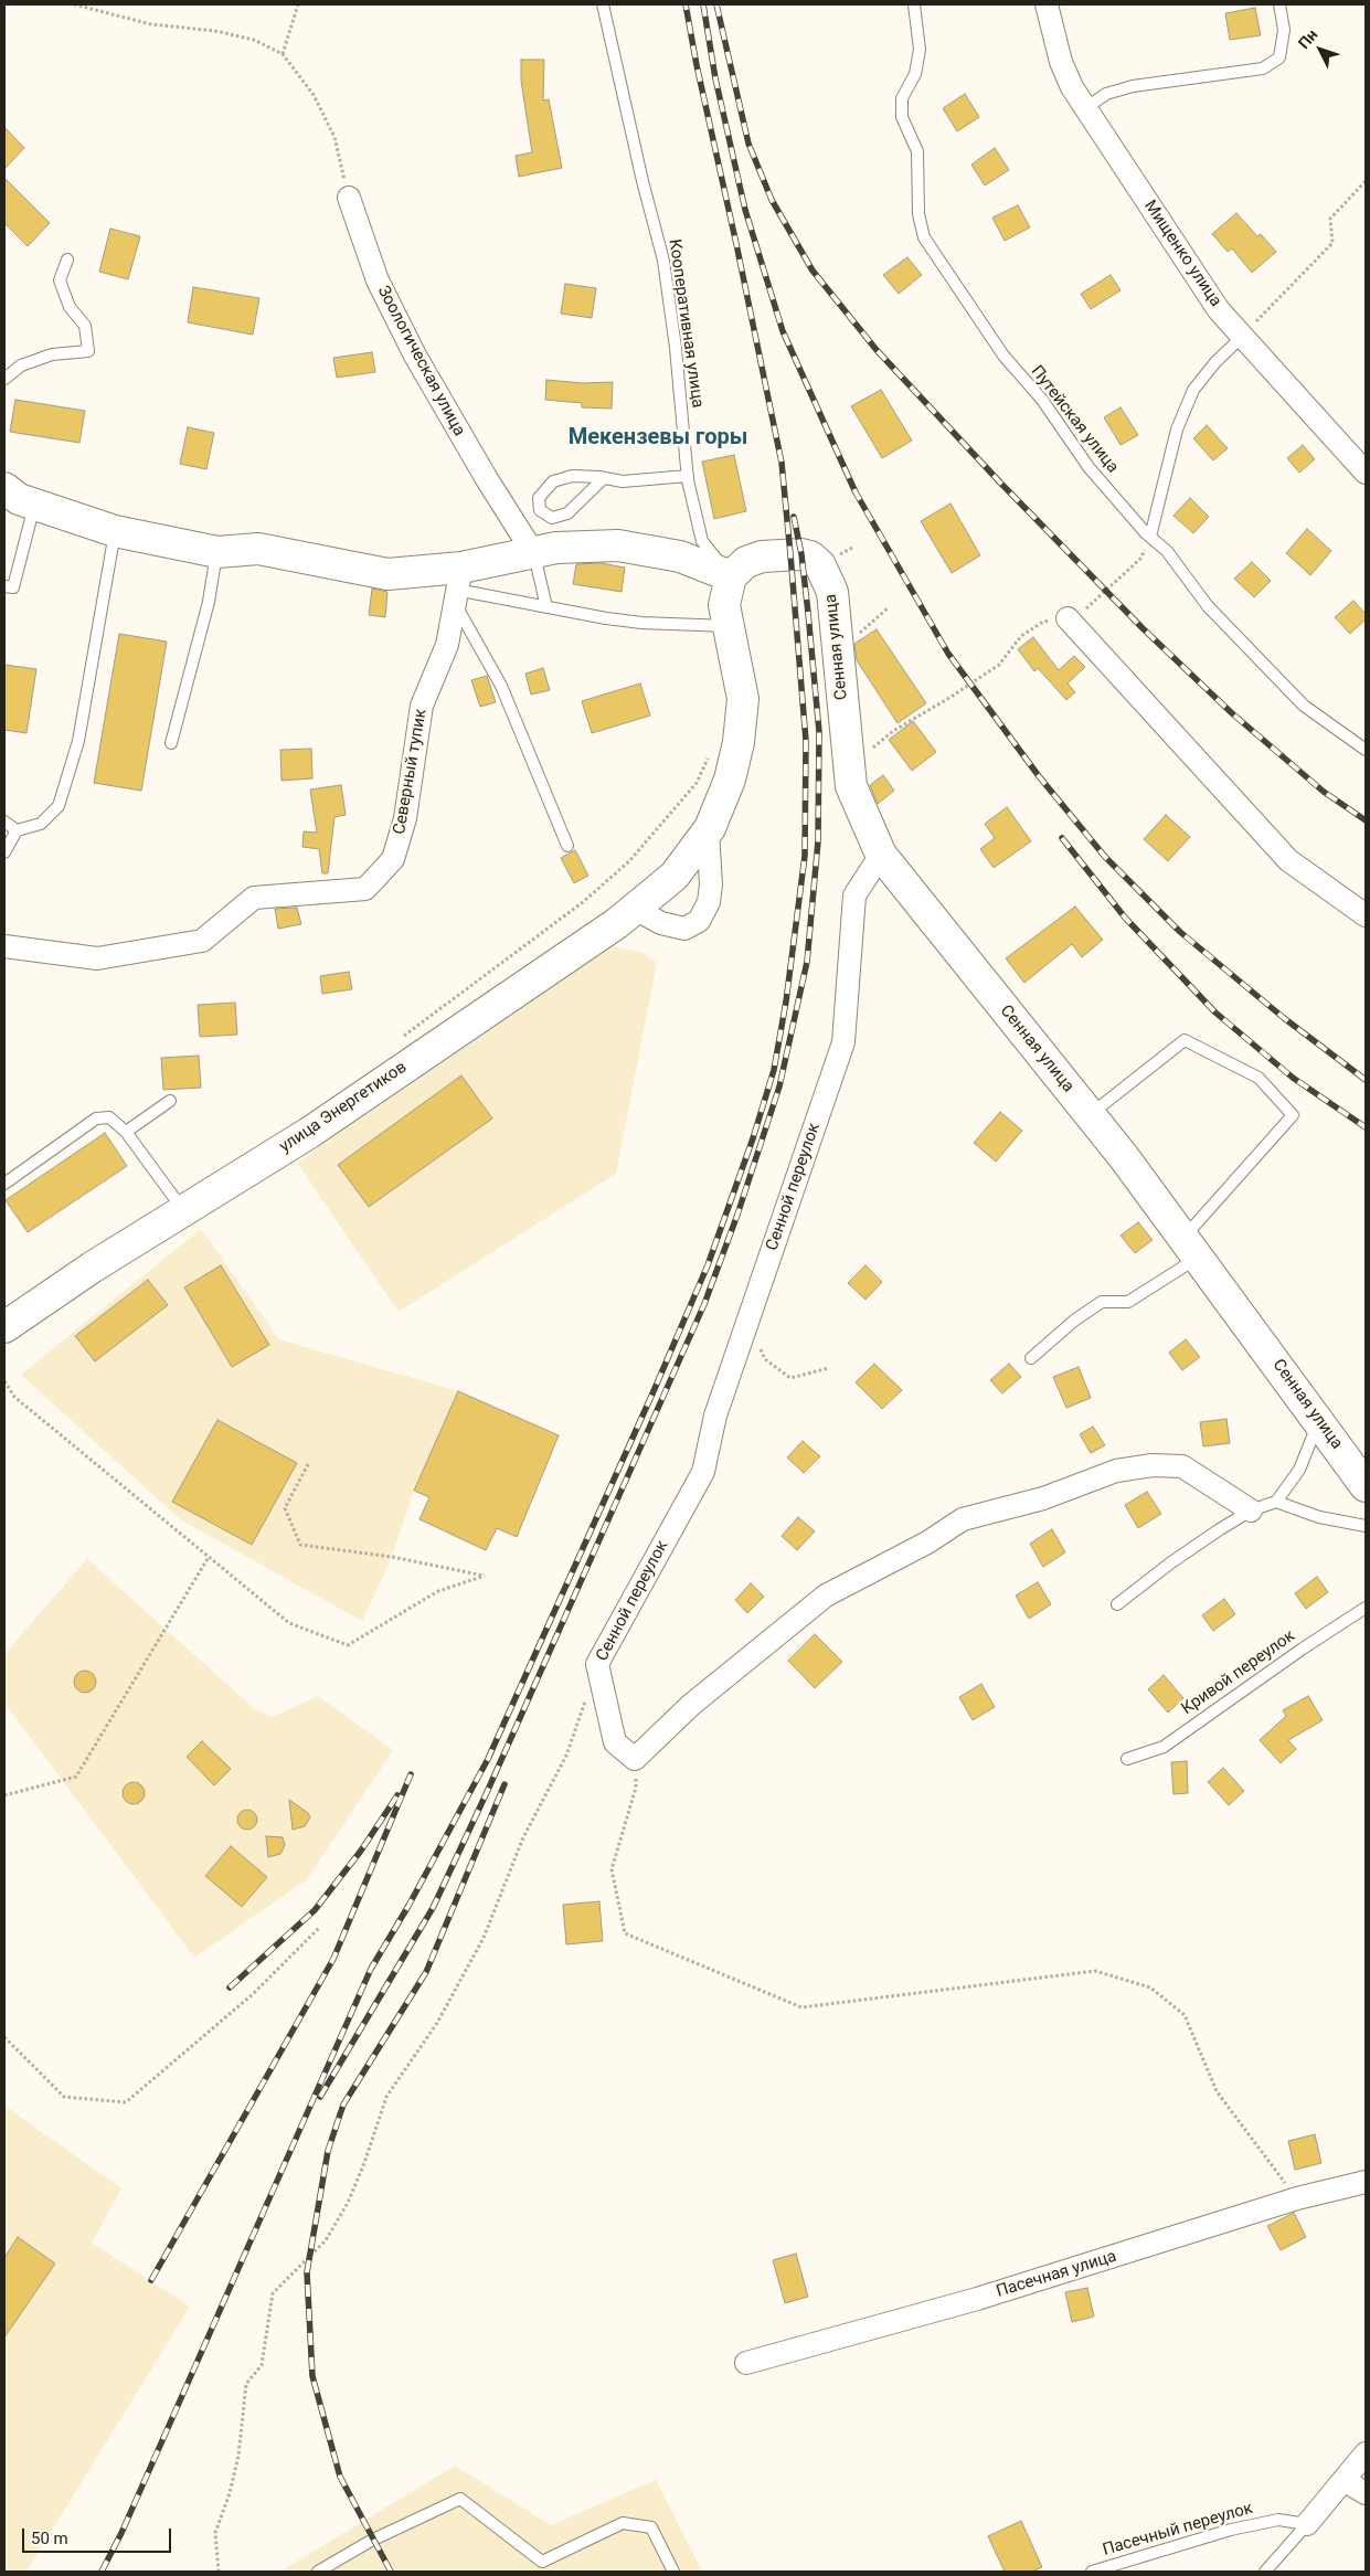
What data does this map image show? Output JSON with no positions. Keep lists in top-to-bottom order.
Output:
{
  "streets": {
    "main road": ["Сенная улица", "улица Энергетиков"],
    "street": [
      "Мищенко улица",
      "Зоологическая улица",
      "Северный тупик",
      "Сенной переулок",
      "Пасечная улица"
    ],
    "lane": [
      "Кооперативная улица",
      "Путейская улица",
      "Кривой переулок",
      "Пасечный переулок"
    ]
  },
  "crossings": [
    ["Кооперативная улица", "Сенная улица"],
    ["Кооперативная улица", "улица Энергетиков"],
    ["Сенная улица", "улица Энергетиков"],
    ["Сенная улица", "Сенной переулок"]
  ],
  "districts": ["Мекензевы горы"],
  "scale_bar": "50 m",
  "north": "top left"
}
